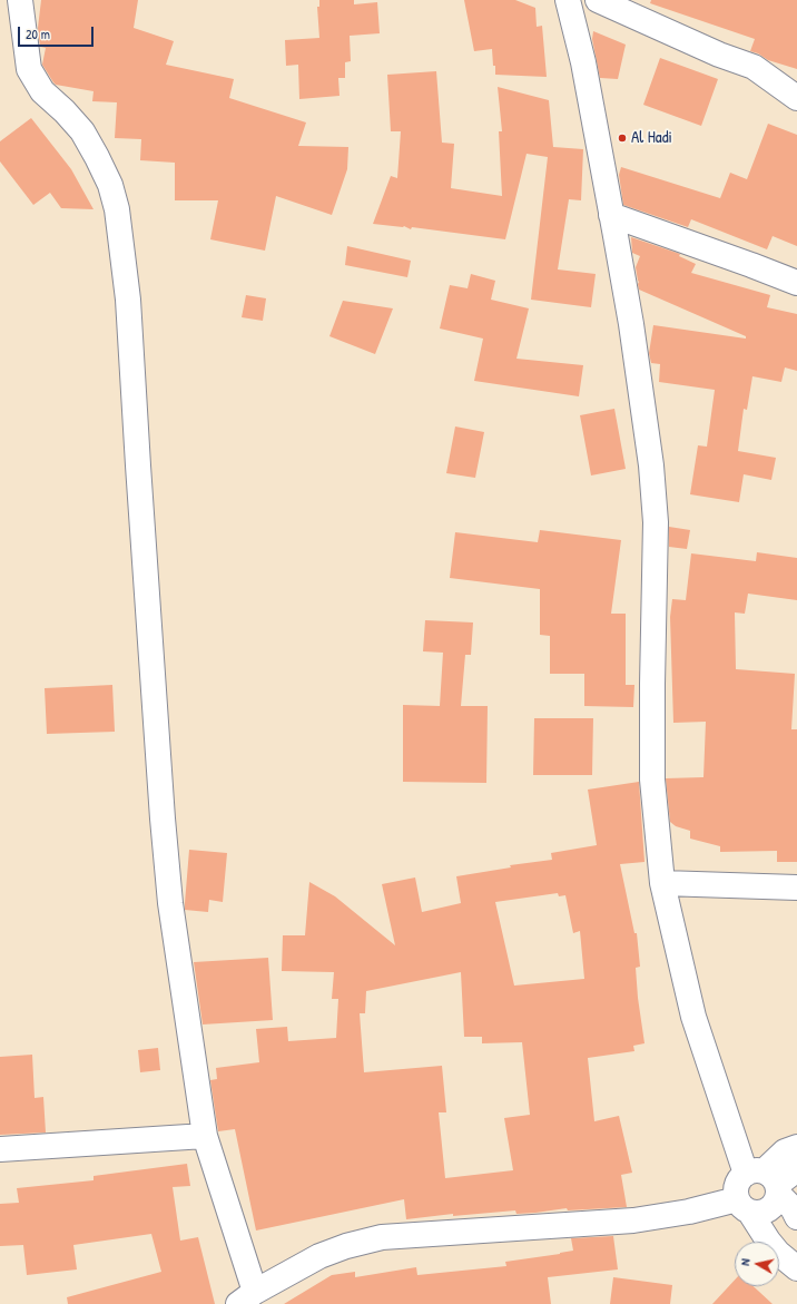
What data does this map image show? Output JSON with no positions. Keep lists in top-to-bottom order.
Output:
{
  "places": ["Al Hadi"],
  "scale_bar": "20 m",
  "north": "left"
}
